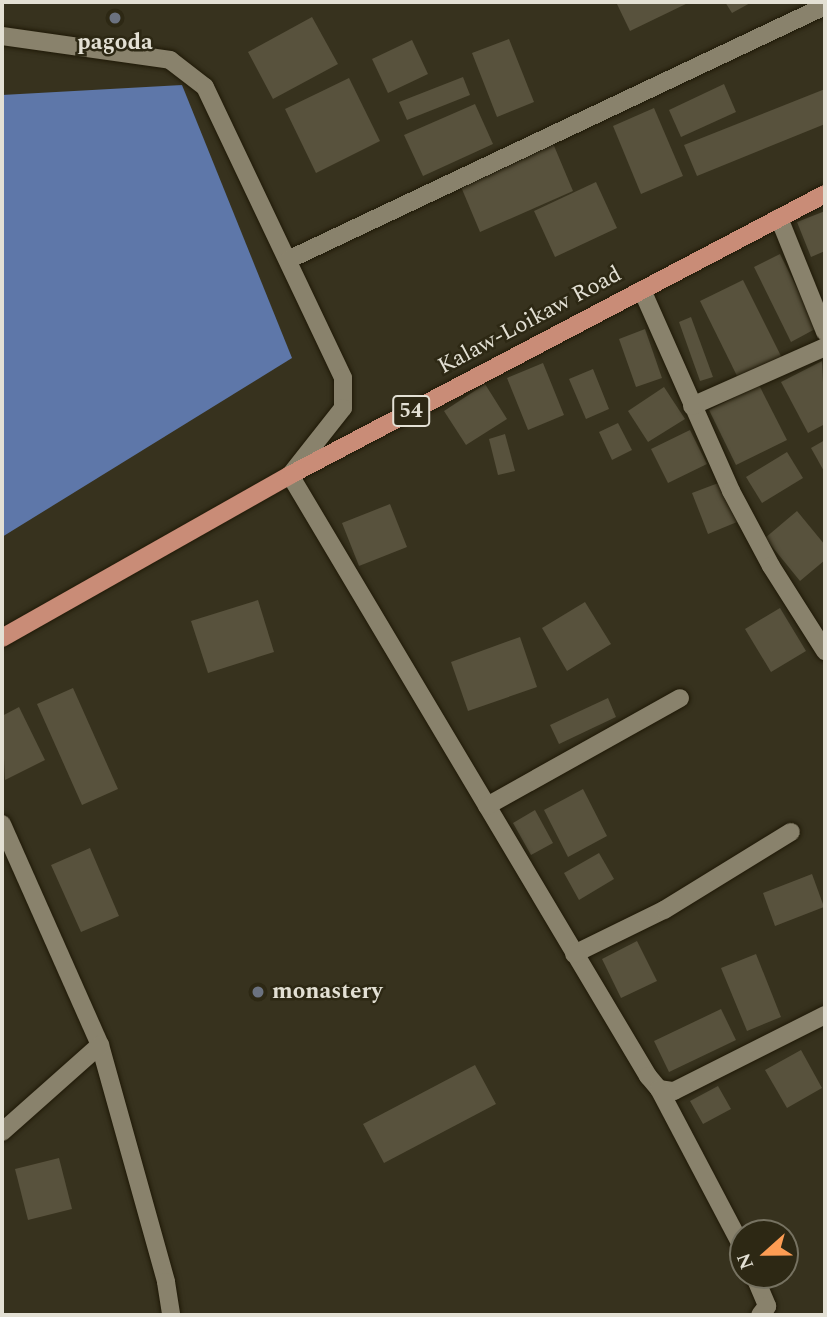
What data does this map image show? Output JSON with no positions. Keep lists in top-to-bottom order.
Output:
{
  "streets": {
    "main road": ["Kalaw-Loikaw Road", "54"]
  },
  "places": ["pagoda", "monastery"],
  "north": "left"
}
